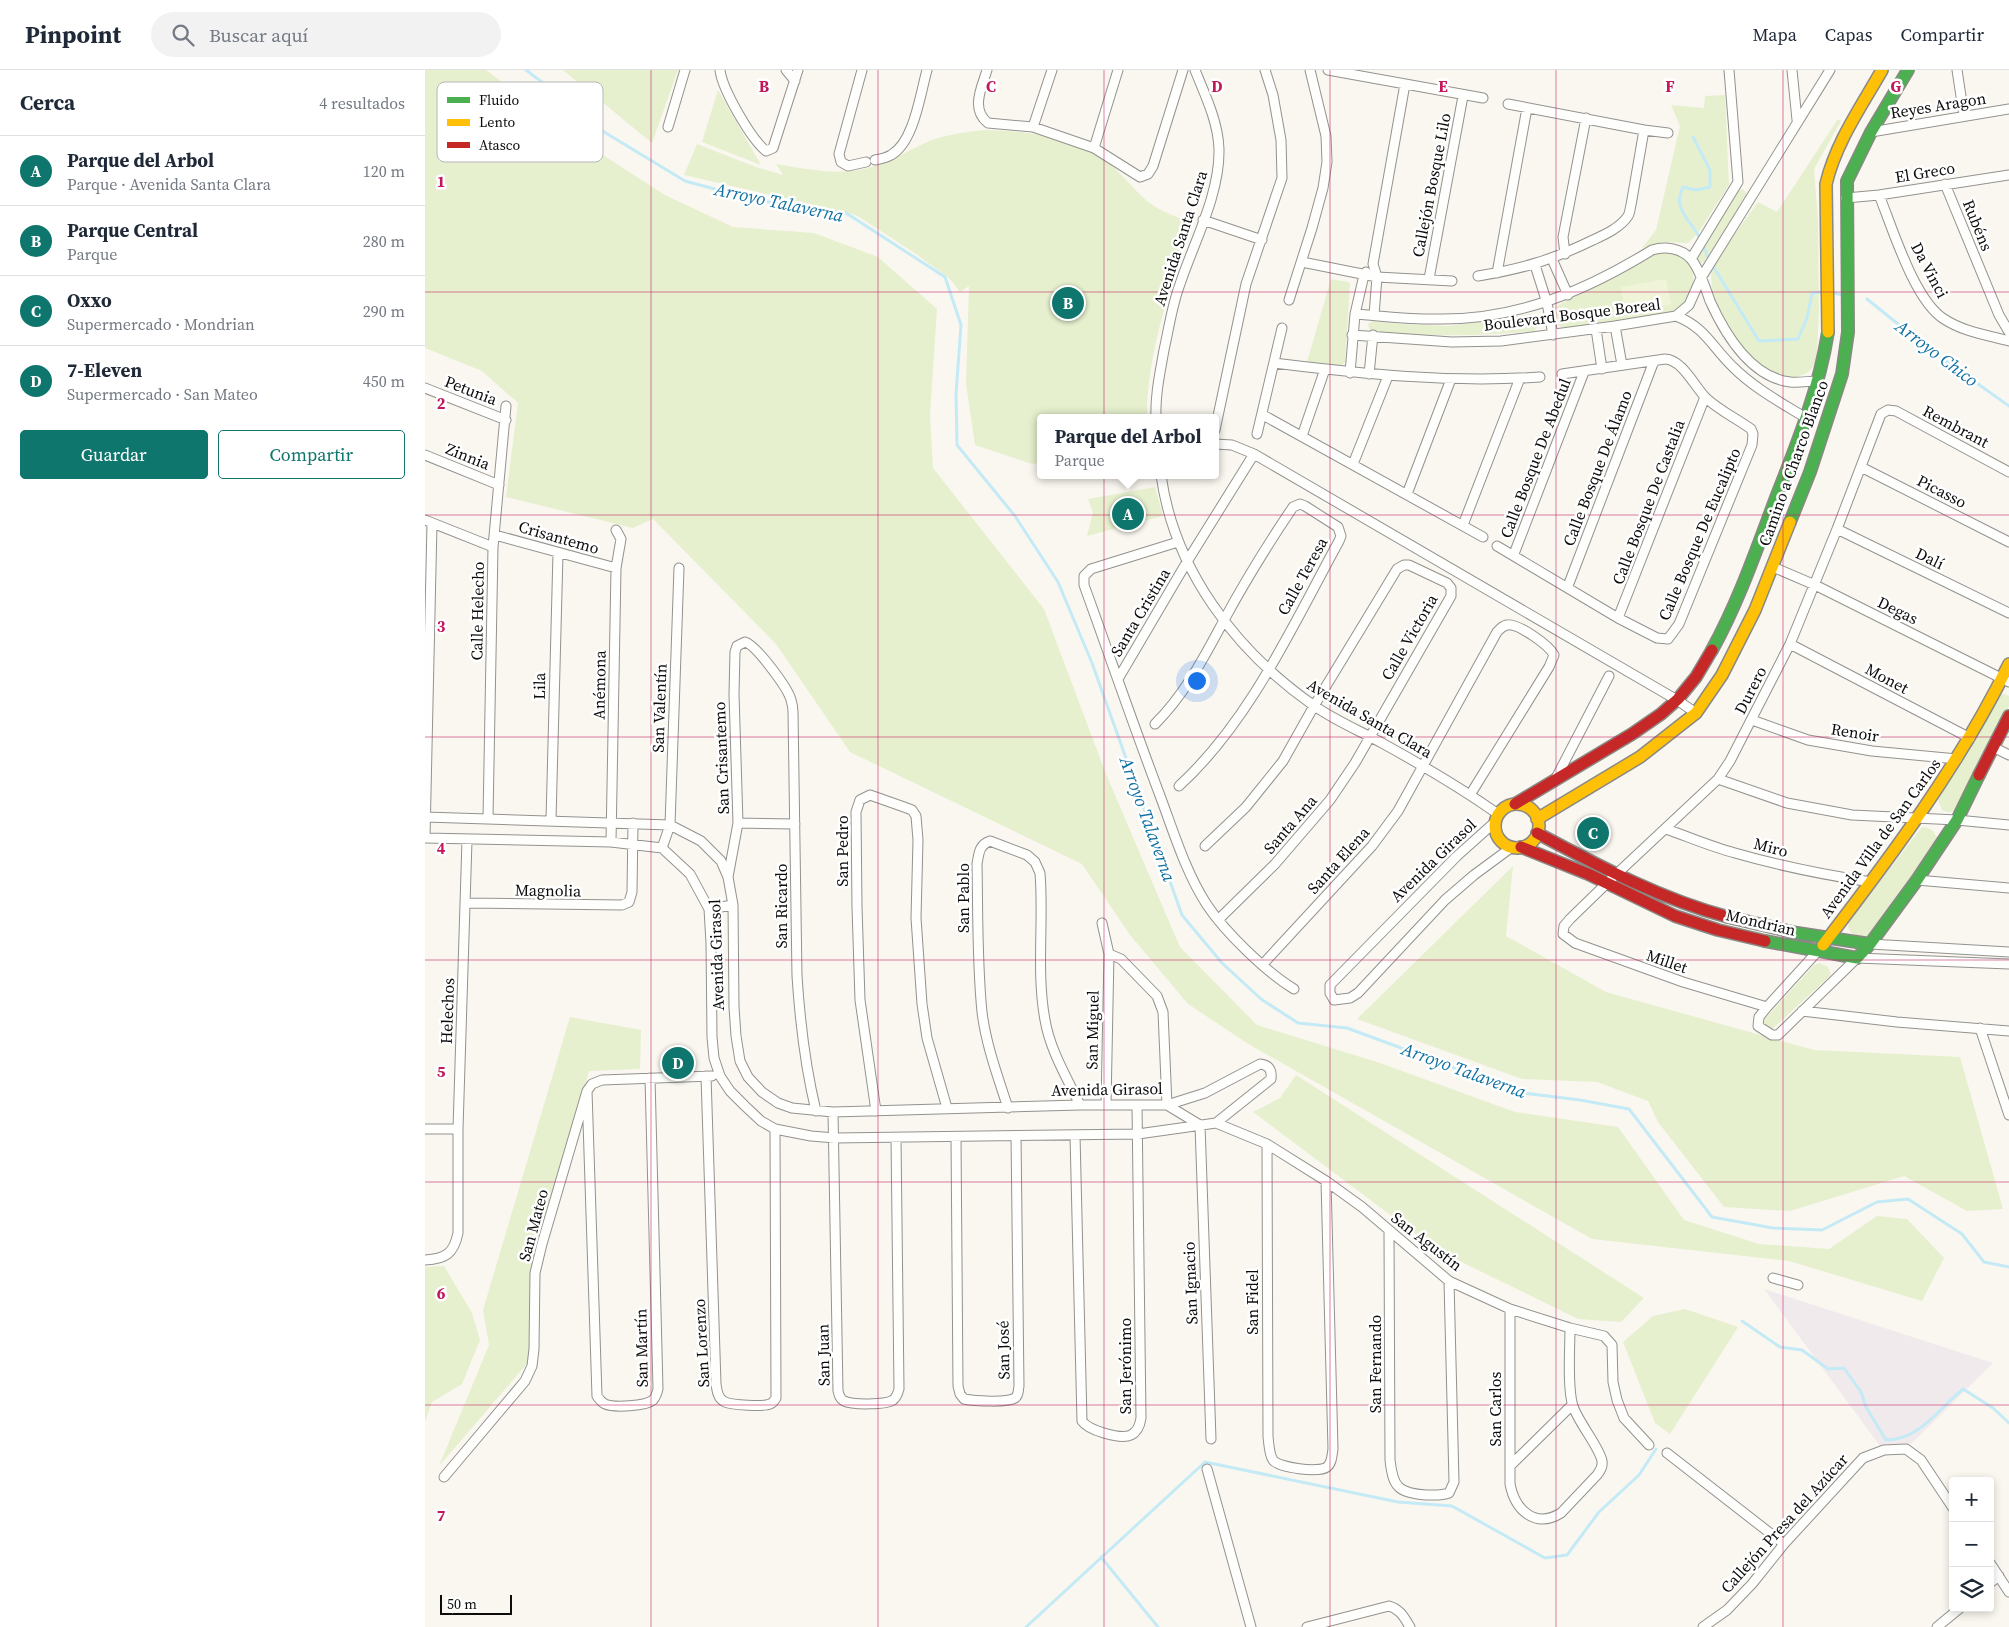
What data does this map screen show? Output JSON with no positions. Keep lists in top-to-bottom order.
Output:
{
  "streets": {
    "street": [
      "Reyes Aragon",
      "El Greco",
      "Callejón Bosque Lilo",
      "Rubéns",
      "Avenida Santa Clara",
      "Da Vinci",
      "Boulevard Bosque Boreal",
      "Petunia",
      "Rembrant",
      "Zinnia",
      "Calle Bosque De Abedul",
      "Camino a Charco Blanco",
      "Calle Bosque De Álamo",
      "Picasso",
      "Calle Bosque De Castalia",
      "Calle Bosque De Eucalipto",
      "Crisantemo",
      "Dalí",
      "Calle Teresa",
      "Degas",
      "Calle Helecho",
      "Santa Cristina",
      "Calle Victoria",
      "Monet",
      "Anémona",
      "Lila",
      "Durero",
      "San Valentín",
      "Renoir",
      "San Crisantemo",
      "Santa Ana",
      "Avenida Villa de San Carlos",
      "Miro",
      "San Pedro",
      "Santa Elena",
      "Avenida Girasol",
      "Magnolia",
      "San Pablo",
      "San Ricardo",
      "Mondrian",
      "Millet",
      "Helechos",
      "San Miguel",
      "San Mateo",
      "San Agustín",
      "San Ignacio",
      "San Fidel",
      "San Lorenzo",
      "San Martín",
      "San José",
      "San Juan",
      "San Fernando",
      "San Jerónimo",
      "San Carlos",
      "Callejón Presa del Azúcar"
    ]
  },
  "crossings": [
    ["Reyes Aragon", "Camino a Charco Blanco"],
    ["El Greco", "Rubéns"],
    ["El Greco", "Da Vinci"],
    ["El Greco", "Camino a Charco Blanco"],
    ["Avenida Santa Clara", "Calle Teresa"],
    ["Avenida Santa Clara", "Santa Cristina"],
    ["Avenida Santa Clara", "Calle Victoria"],
    ["Avenida Santa Clara", "Santa Ana"],
    ["Avenida Santa Clara", "Santa Elena"],
    ["Avenida Santa Clara", "Avenida Girasol"],
    ["Avenida Santa Clara", "Mondrian"],
    ["Boulevard Bosque Boreal", "Camino a Charco Blanco"],
    ["Petunia", "Calle Helecho"],
    ["Rembrant", "Durero"],
    ["Zinnia", "Calle Helecho"],
    ["Calle Bosque De Abedul", "Calle Bosque De Eucalipto"],
    ["Camino a Charco Blanco", "Degas"],
    ["Calle Bosque De Álamo", "Calle Bosque De Eucalipto"],
    ["Picasso", "Durero"],
    ["Calle Bosque De Castalia", "Calle Bosque De Eucalipto"],
    ["Crisantemo", "Calle Helecho"],
    ["Crisantemo", "Anémona"],
    ["Crisantemo", "Lila"],
    ["Dalí", "Durero"],
    ["Degas", "Durero"],
    ["Degas", "Avenida Villa de San Carlos"],
    ["Calle Helecho", "Avenida Girasol"],
    ["Calle Victoria", "Santa Ana"],
    ["Monet", "Durero"],
    ["Monet", "Avenida Villa de San Carlos"],
    ["Anémona", "Avenida Girasol"],
    ["Lila", "Avenida Girasol"],
    ["Durero", "Renoir"],
    ["Durero", "Miro"],
    ["Durero", "Mondrian"],
    ["Durero", "Millet"],
    ["San Valentín", "Avenida Girasol"],
    ["Renoir", "Avenida Villa de San Carlos"],
    ["San Crisantemo", "Avenida Girasol"],
    ["San Crisantemo", "San Ricardo"],
    ["Avenida Villa de San Carlos", "Miro"],
    ["Avenida Villa de San Carlos", "Mondrian"],
    ["Avenida Villa de San Carlos", "Millet"],
    ["San Pedro", "Avenida Girasol"],
    ["Avenida Girasol", "San Pablo"],
    ["Avenida Girasol", "San Ricardo"],
    ["Avenida Girasol", "Mondrian"],
    ["Avenida Girasol", "San Miguel"],
    ["Avenida Girasol", "San Agustín"],
    ["Avenida Girasol", "San Ignacio"],
    ["Avenida Girasol", "San Lorenzo"],
    ["Avenida Girasol", "San José"],
    ["Avenida Girasol", "San Juan"],
    ["Avenida Girasol", "San Jerónimo"],
    ["Magnolia", "Helechos"],
    ["San Mateo", "San Martín"],
    ["San Agustín", "San Fidel"],
    ["San Agustín", "San Fernando"],
    ["San Agustín", "San Carlos"]
  ],
  "water": ["Arroyo Talaverna", "Arroyo Chico"],
  "legend": ["Fluido", "Lento", "Atasco"],
  "scale_bar": "50 m",
  "page": {
    "header": "Pinpoint",
    "search": "Buscar aquí",
    "nav": ["Mapa", "Capas", "Compartir"],
    "heading": ["Cerca", "4 resultados"],
    "list": [
      {
        "mark": "A",
        "name": "Parque del Arbol",
        "note": "Parque · Avenida Santa Clara",
        "value": "120 m"
      },
      {
        "mark": "B",
        "name": "Parque Central",
        "note": "Parque",
        "value": "280 m"
      },
      {
        "mark": "C",
        "name": "Oxxo",
        "note": "Supermercado · Mondrian",
        "value": "290 m"
      },
      {
        "mark": "D",
        "name": "7-Eleven",
        "note": "Supermercado · San Mateo",
        "value": "450 m"
      }
    ],
    "pins": [
      "B",
      "A",
      "C",
      "D"
    ],
    "popup": ["Parque del Arbol", "Parque"],
    "buttons": ["Guardar", "Compartir"],
    "map_buttons": ["+", "−"],
    "scale": "50 m"
  },
  "grid": {
    "columns": [
      "B",
      "C",
      "D",
      "E",
      "F",
      "G"
    ],
    "rows": [
      "1",
      "2",
      "3",
      "4",
      "5",
      "6",
      "7"
    ]
  }
}
